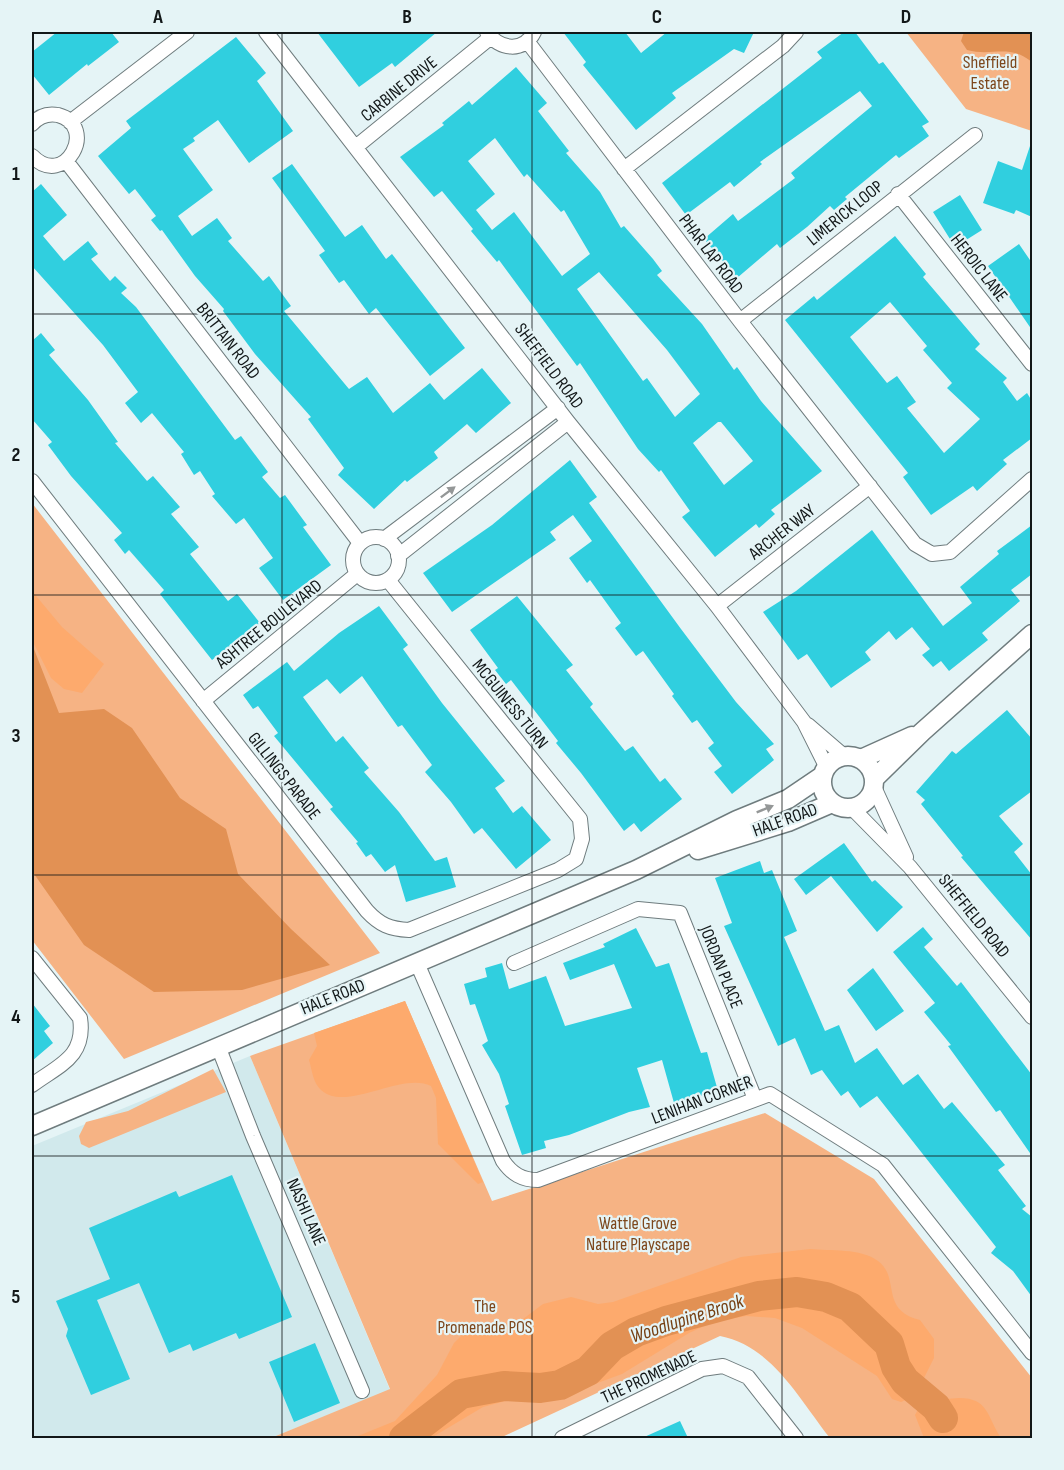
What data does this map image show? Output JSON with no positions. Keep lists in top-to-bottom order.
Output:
{
  "streets": {
    "main road": ["HALE ROAD"],
    "street": [
      "CARBINE DRIVE",
      "LIMERICK LOOP",
      "PHAR LAP ROAD",
      "HEROIC LANE",
      "BRITTAIN ROAD",
      "SHEFFIELD ROAD",
      "ARCHER WAY",
      "ASHTREE BOULEVARD",
      "MCGUINESS TURN",
      "GILLINGS PARADE",
      "JORDAN PLACE",
      "LENIHAN CORNER",
      "NASHI LANE",
      "THE PROMENADE"
    ]
  },
  "crossings": [
    ["CARBINE DRIVE", "SHEFFIELD ROAD"],
    ["LIMERICK LOOP", "PHAR LAP ROAD"],
    ["LIMERICK LOOP", "HEROIC LANE"],
    ["PHAR LAP ROAD", "ARCHER WAY"],
    ["BRITTAIN ROAD", "ASHTREE BOULEVARD"],
    ["BRITTAIN ROAD", "MCGUINESS TURN"],
    ["SHEFFIELD ROAD", "ARCHER WAY"],
    ["SHEFFIELD ROAD", "HALE ROAD"],
    ["ASHTREE BOULEVARD", "MCGUINESS TURN"],
    ["ASHTREE BOULEVARD", "GILLINGS PARADE"],
    ["MCGUINESS TURN", "GILLINGS PARADE"],
    ["HALE ROAD", "LENIHAN CORNER"],
    ["HALE ROAD", "NASHI LANE"],
    ["JORDAN PLACE", "LENIHAN CORNER"]
  ],
  "water": ["Woodlupine Brook"],
  "parks": ["Sheffield Estate", "Wattle Grove Nature Playscape", "The Promenade POS"],
  "grid": {
    "columns": [
      "A",
      "B",
      "C",
      "D"
    ],
    "rows": [
      "1",
      "2",
      "3",
      "4",
      "5"
    ]
  }
}
